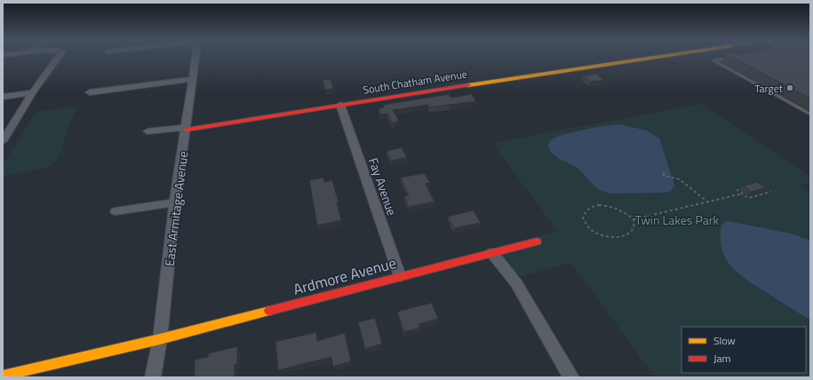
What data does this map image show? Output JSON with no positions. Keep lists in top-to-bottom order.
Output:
{
  "streets": {
    "street": [
      "South Chatham Avenue",
      "Fay Avenue",
      "East Armitage Avenue",
      "Ardmore Avenue"
    ]
  },
  "crossings": [
    ["South Chatham Avenue", "Fay Avenue"],
    ["South Chatham Avenue", "East Armitage Avenue"],
    ["Fay Avenue", "Ardmore Avenue"],
    ["East Armitage Avenue", "Ardmore Avenue"]
  ],
  "parks": ["Twin Lakes Park"],
  "places": ["Target"],
  "legend": ["Slow", "Jam"]
}
